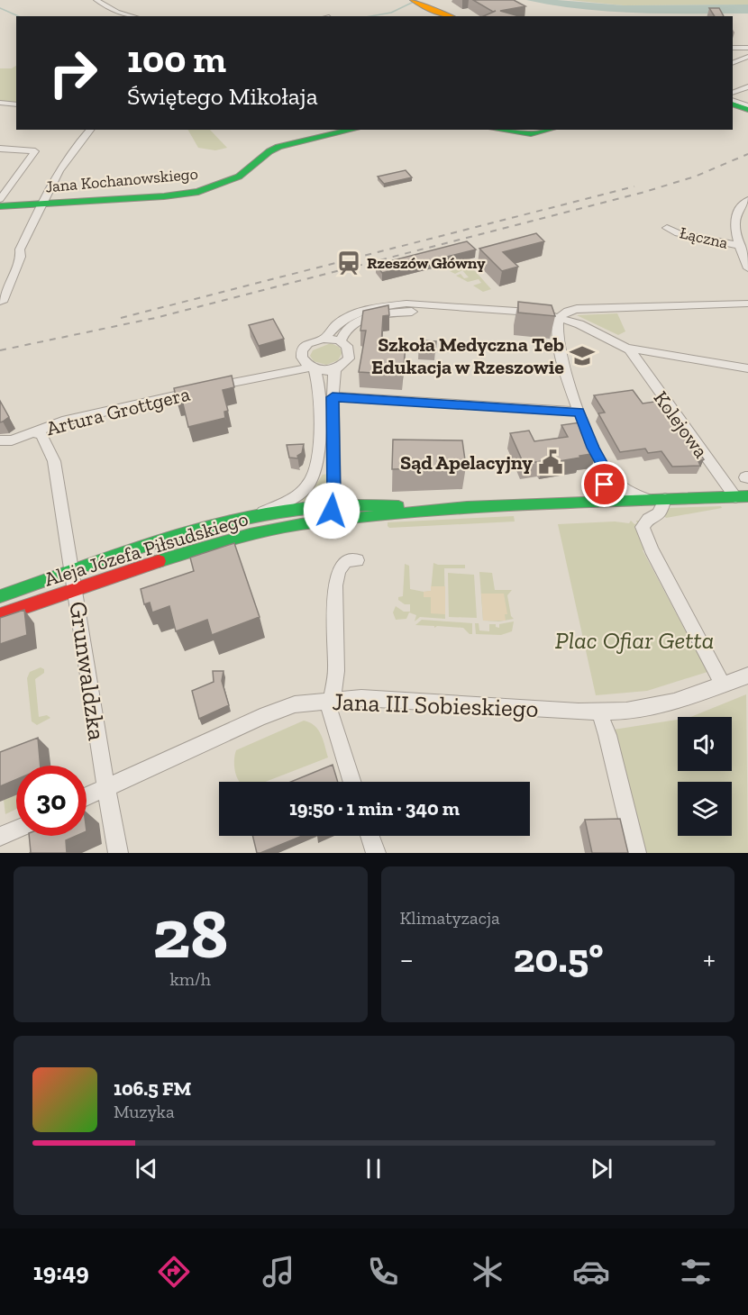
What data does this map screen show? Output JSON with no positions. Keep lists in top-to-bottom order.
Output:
{
  "streets": {
    "main road": ["Jana Kochanowskiego", "Aleja Józefa Piłsudskiego"],
    "street": [
      "Łączna",
      "Artura Grottgera",
      "Kolejowa",
      "Grunwaldzka",
      "Jana III Sobieskiego"
    ]
  },
  "crossings": [
    ["Artura Grottgera", "Grunwaldzka"],
    ["Kolejowa", "Aleja Józefa Piłsudskiego"],
    ["Aleja Józefa Piłsudskiego", "Grunwaldzka"],
    ["Grunwaldzka", "Jana III Sobieskiego"]
  ],
  "parks": ["Plac Ofiar Getta"],
  "places": {
    "station": ["Rzeszów Główny"],
    "school or university": ["Szkoła Medyczna Teb Edukacja w Rzeszowie"],
    "public building": ["Sąd Apelacyjny"]
  },
  "page": {
    "turn": ["100 m", "Świętego Mikołaja"],
    "limit": "30",
    "trip": "19:50 · 1 min · 340 m",
    "tile": [
      ["28", "km/h"],
      "Klimatyzacja"
    ],
    "heat": ["−", "20.5°", "+"],
    "song": ["106.5 FM", "Muzyka"],
    "tabs": "19:49"
  }
}
